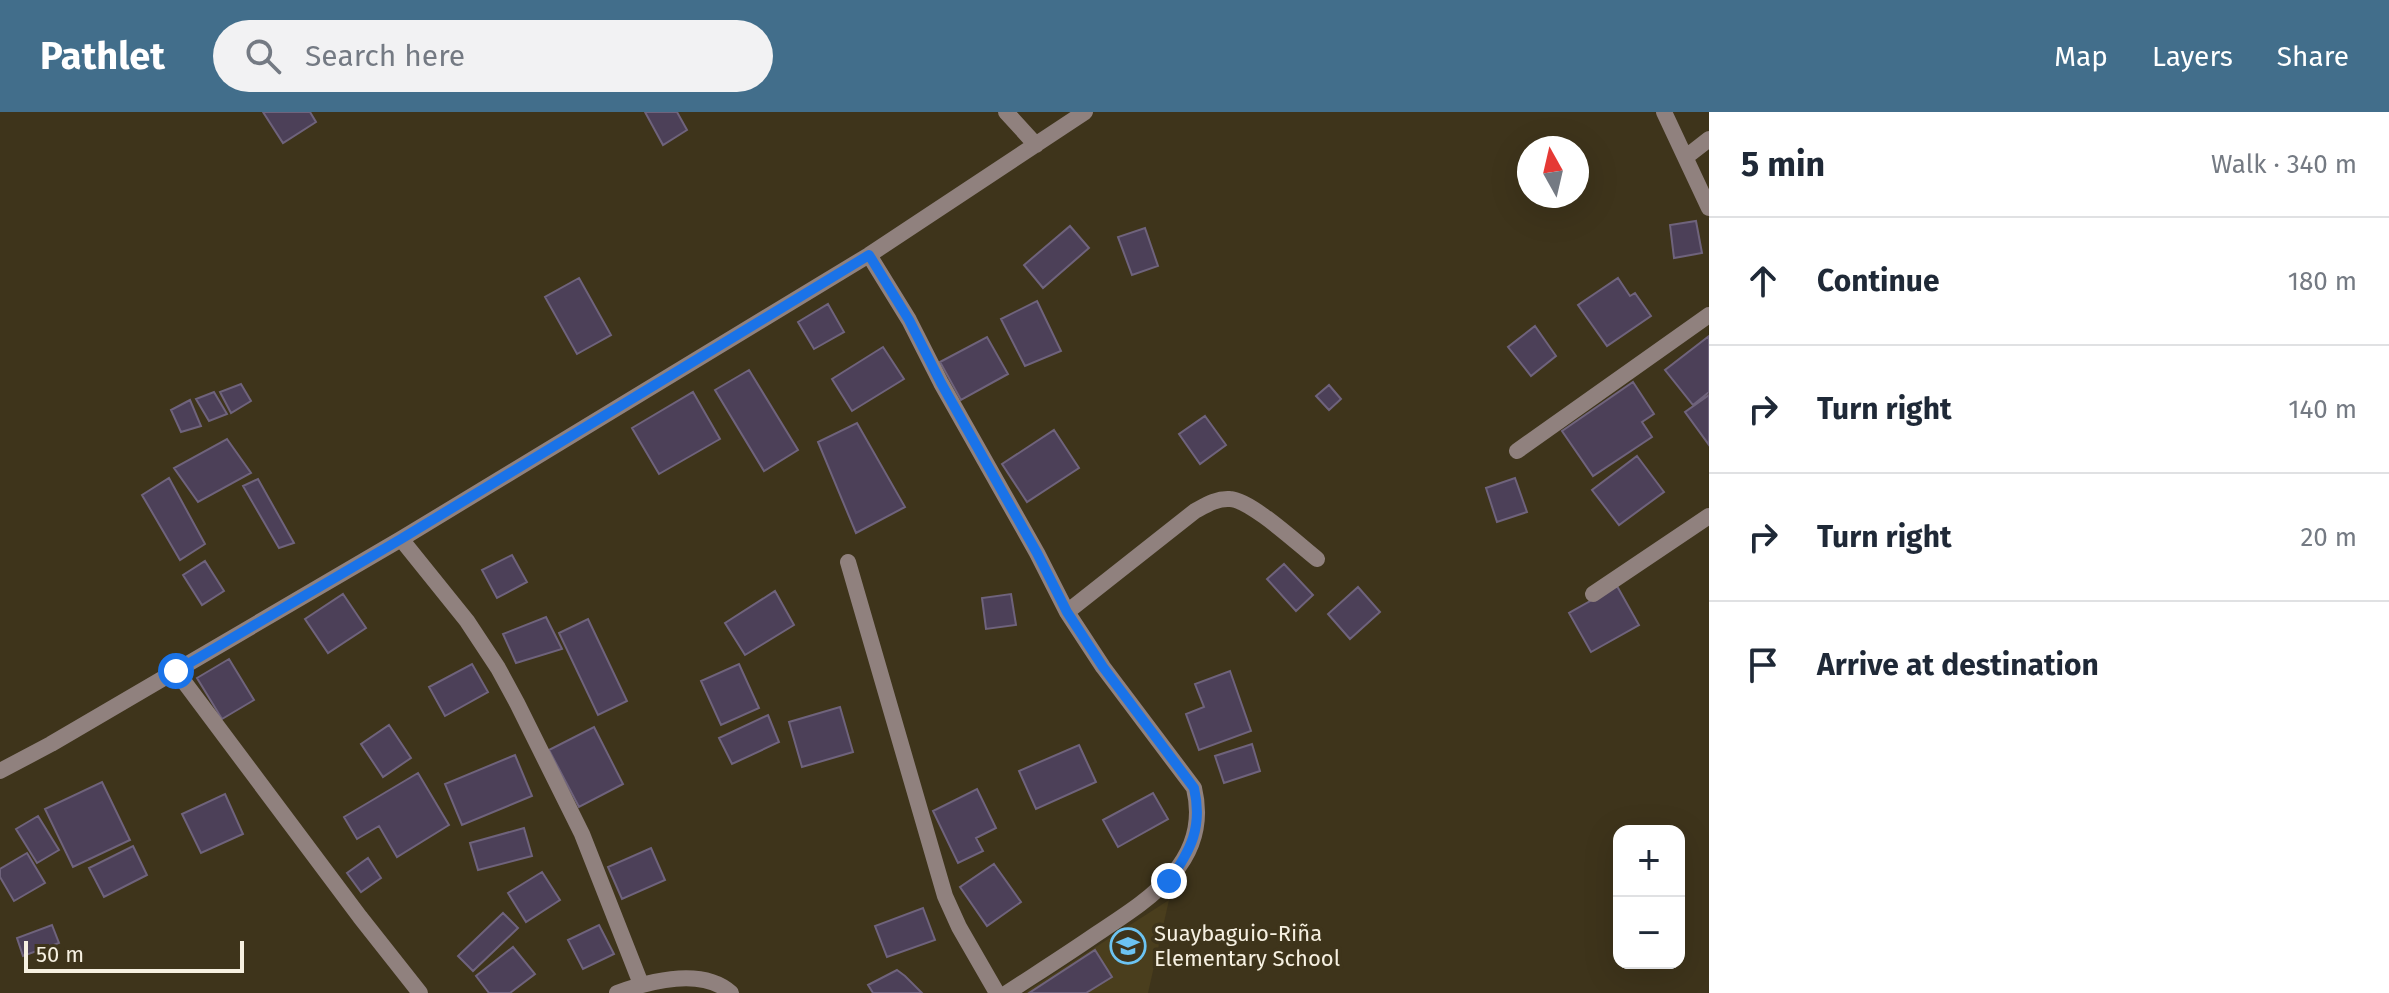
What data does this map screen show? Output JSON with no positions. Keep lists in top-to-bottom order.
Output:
{
  "places": {
    "school or university": ["Suaybaguio-Riña Elementary School"]
  },
  "scale_bar": "50 m",
  "north": "top",
  "page": {
    "header": "Pathlet",
    "search": "Search here",
    "nav": ["Map", "Layers", "Share"],
    "heading": ["5 min", "Walk · 340 m"],
    "list": [
      ["Continue", "180 m"],
      ["Turn right", "140 m"],
      ["Turn right", "20 m"],
      "Arrive at destination"
    ],
    "map_buttons": ["+", "−"],
    "scale": "50 m"
  }
}
